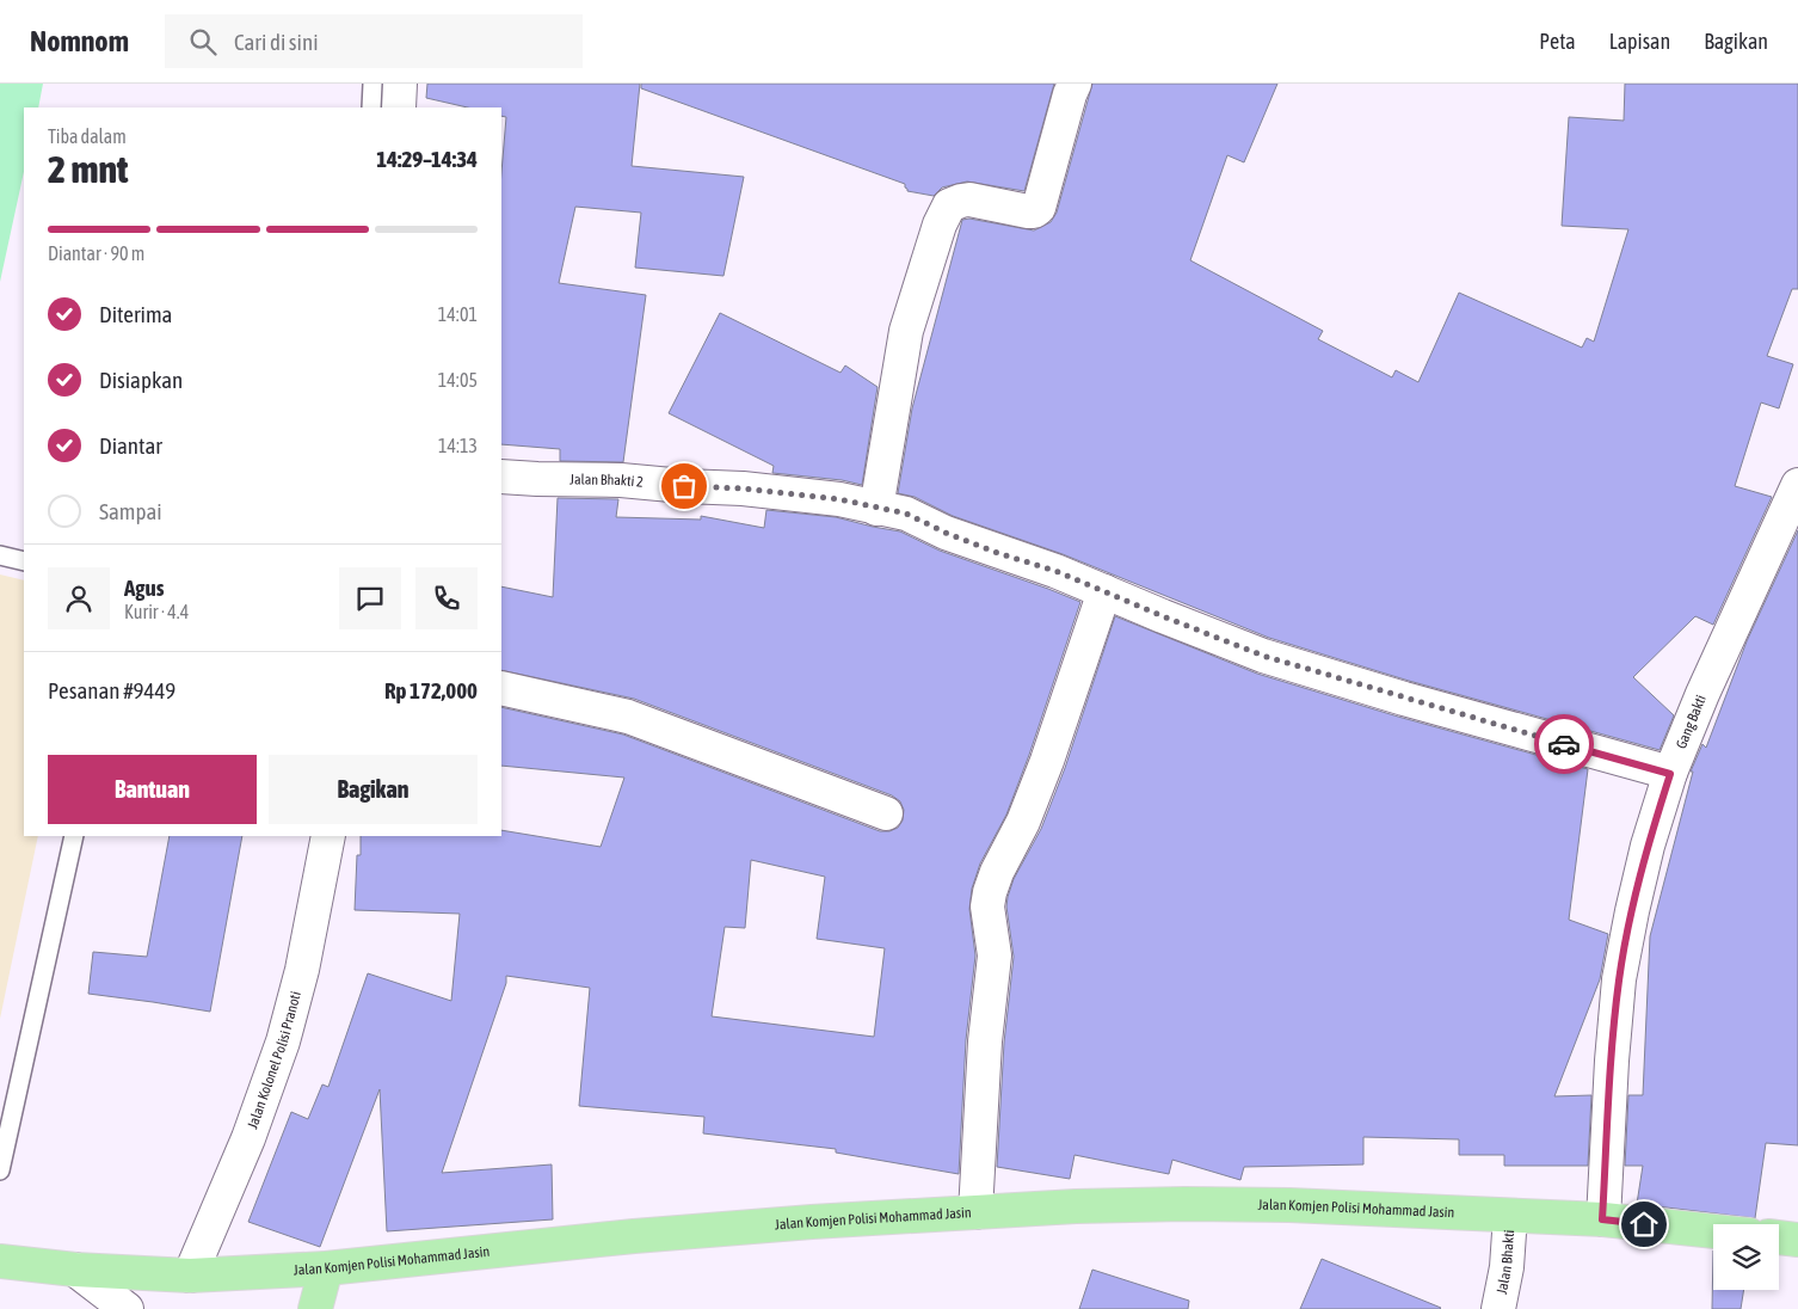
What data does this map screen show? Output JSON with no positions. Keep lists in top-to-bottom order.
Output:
{
  "streets": {
    "main road": ["Jalan Komjen Polisi Mohammad Jasin"],
    "street": [
      "Jalan Bhakti 2",
      "Gang Bakti",
      "Jalan Kolonel Polisi Pranoti",
      "Jalan Bhakti"
    ]
  },
  "crossings": [
    ["Jalan Bhakti 2", "Gang Bakti"],
    ["Gang Bakti", "Jalan Komjen Polisi Mohammad Jasin"],
    ["Jalan Kolonel Polisi Pranoti", "Jalan Komjen Polisi Mohammad Jasin"],
    ["Jalan Komjen Polisi Mohammad Jasin", "Jalan Bhakti"]
  ],
  "page": {
    "header": "Nomnom",
    "search": "Cari di sini",
    "nav": ["Peta", "Lapisan", "Bagikan"],
    "heading": ["2 mnt", "Tiba dalam", "14:29–14:34"],
    "panel": [
      "Agus",
      "Kurir · 4.4",
      "Pesanan #9449",
      "Rp 172,000"
    ],
    "bar": "Diantar · 90 m",
    "list": [
      ["Diterima", "14:01"],
      ["Disiapkan", "14:05"],
      ["Diantar", "14:13"],
      "Sampai"
    ],
    "buttons": ["Bantuan", "Bagikan"]
  }
}
